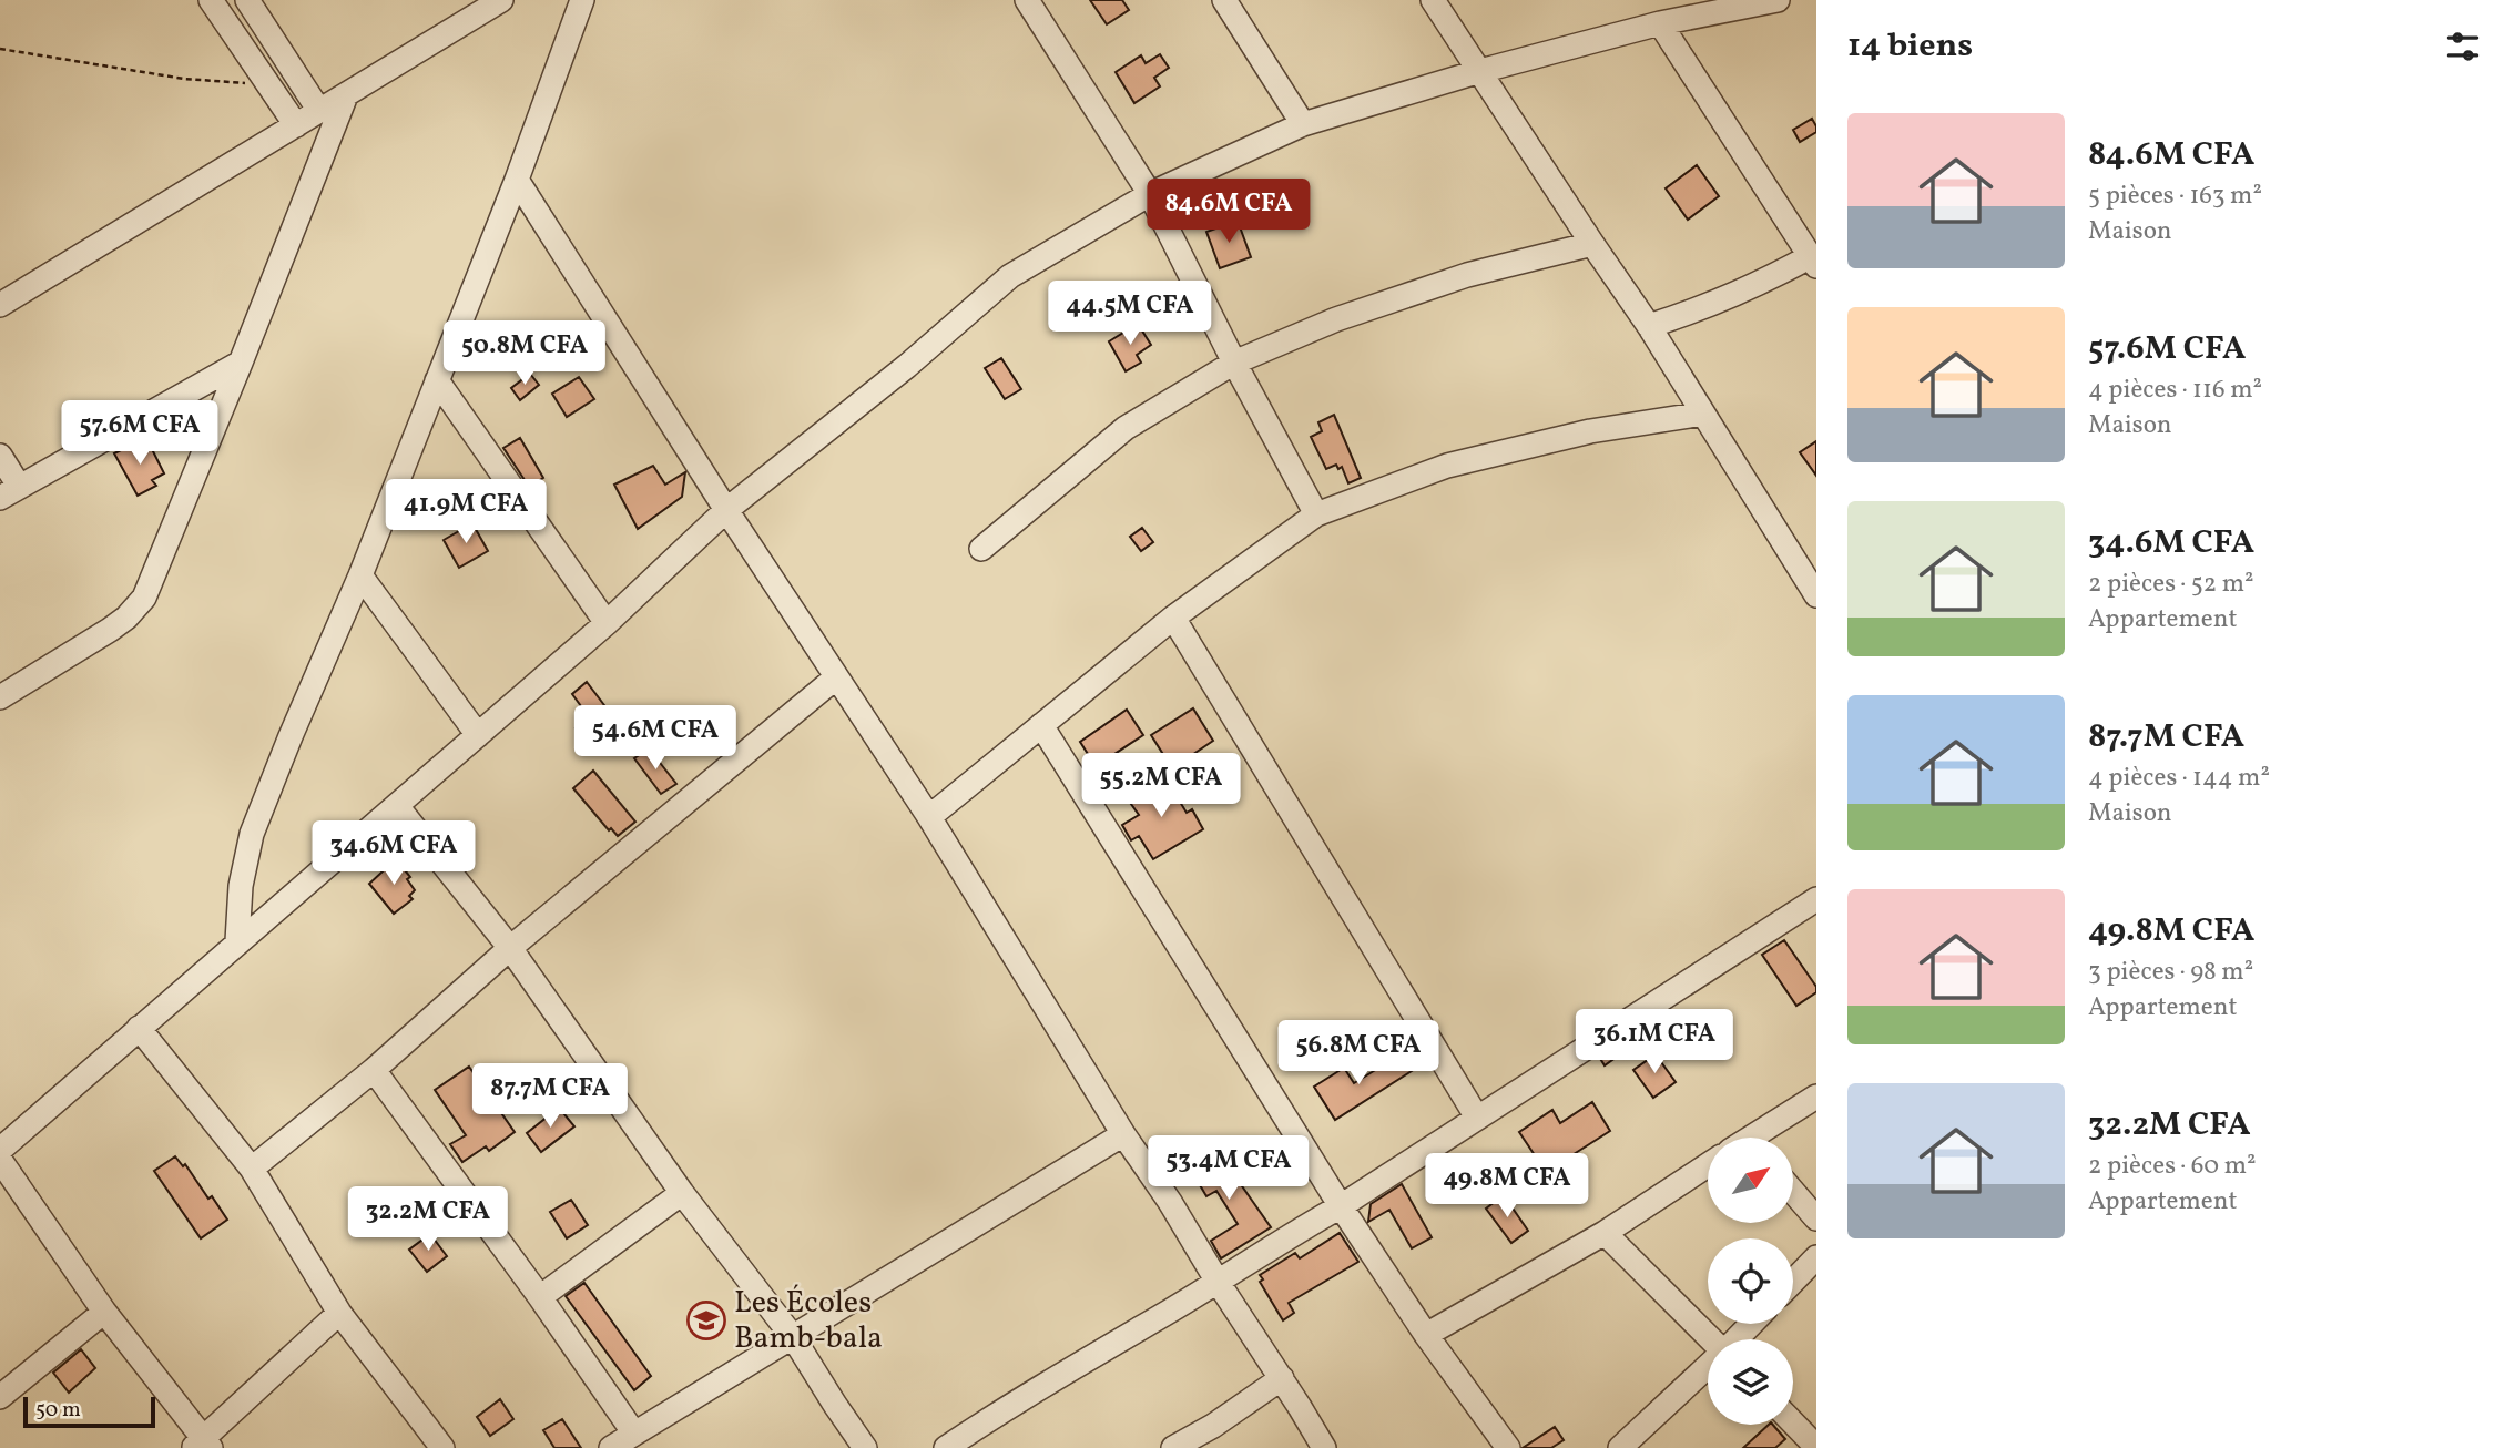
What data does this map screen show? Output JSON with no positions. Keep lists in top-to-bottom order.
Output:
{
  "places": {
    "school or university": ["Les Écoles Bamb-bala"]
  },
  "scale_bar": "50 m",
  "north": "top right",
  "page": {
    "heading": "14 biens",
    "list": [
      {
        "name": "84.6M CFA",
        "note": "5 pièces · 163 m² · Maison"
      },
      {
        "name": "57.6M CFA",
        "note": "4 pièces · 116 m² · Maison"
      },
      {
        "name": "34.6M CFA",
        "note": "2 pièces · 52 m² · Appartement"
      },
      {
        "name": "87.7M CFA",
        "note": "4 pièces · 144 m² · Maison"
      },
      {
        "name": "49.8M CFA",
        "note": "3 pièces · 98 m² · Appartement"
      },
      {
        "name": "32.2M CFA",
        "note": "2 pièces · 60 m² · Appartement"
      }
    ],
    "price": [
      "84.6M CFA",
      "44.5M CFA",
      "50.8M CFA",
      "57.6M CFA",
      "41.9M CFA",
      "54.6M CFA",
      "55.2M CFA",
      "34.6M CFA",
      "36.1M CFA",
      "56.8M CFA",
      "87.7M CFA",
      "53.4M CFA",
      "49.8M CFA",
      "32.2M CFA"
    ],
    "scale": "50 m"
  }
}
